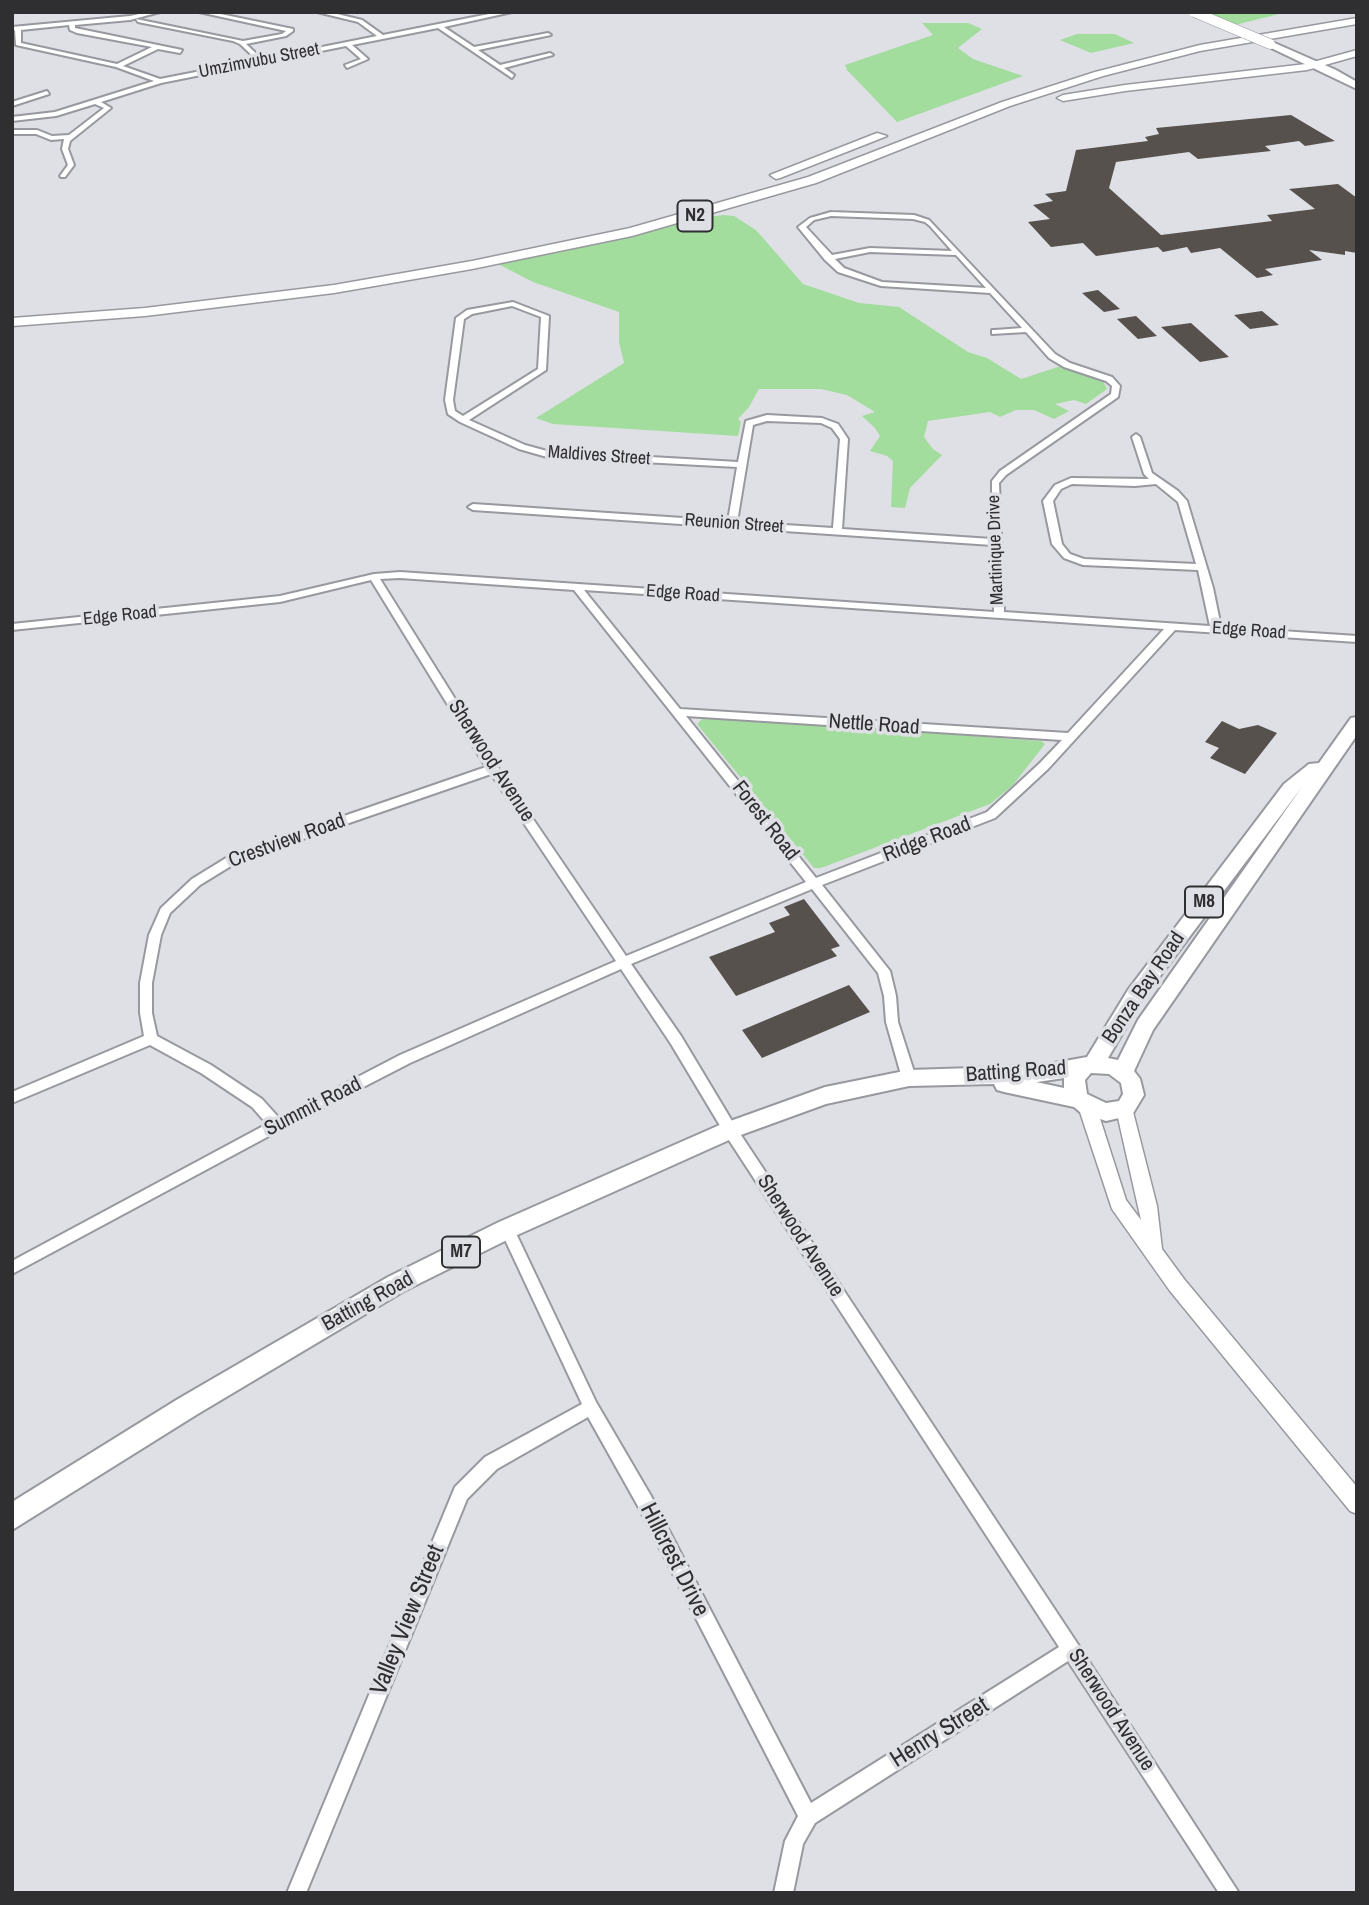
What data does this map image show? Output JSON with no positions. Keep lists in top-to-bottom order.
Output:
{
  "streets": {
    "highway": ["N2"],
    "main road": [
      "M8",
      "Bonza Bay Road",
      "Batting Road",
      "M7"
    ],
    "street": [
      "Umzimvubu Street",
      "Maldives Street",
      "Reunion Street",
      "Martinique Drive",
      "Edge Road",
      "Nettle Road",
      "Sherwood Avenue",
      "Forest Road",
      "Ridge Road",
      "Crestview Road",
      "Summit Road",
      "Hillcrest Drive",
      "Valley View Street",
      "Henry Street"
    ]
  },
  "crossings": [
    ["Reunion Street", "Martinique Drive"],
    ["Martinique Drive", "Edge Road"],
    ["Edge Road", "Sherwood Avenue"],
    ["Edge Road", "Forest Road"],
    ["Edge Road", "Ridge Road"],
    ["Nettle Road", "Forest Road"],
    ["Nettle Road", "Ridge Road"],
    ["Sherwood Avenue", "Ridge Road"],
    ["Sherwood Avenue", "Crestview Road"],
    ["Sherwood Avenue", "Batting Road"],
    ["Sherwood Avenue", "Summit Road"],
    ["Sherwood Avenue", "Henry Street"],
    ["Forest Road", "Ridge Road"],
    ["Forest Road", "Batting Road"],
    ["Ridge Road", "Summit Road"],
    ["Bonza Bay Road", "Batting Road"],
    ["Batting Road", "Hillcrest Drive"],
    ["Hillcrest Drive", "Valley View Street"],
    ["Hillcrest Drive", "Henry Street"]
  ]
}
